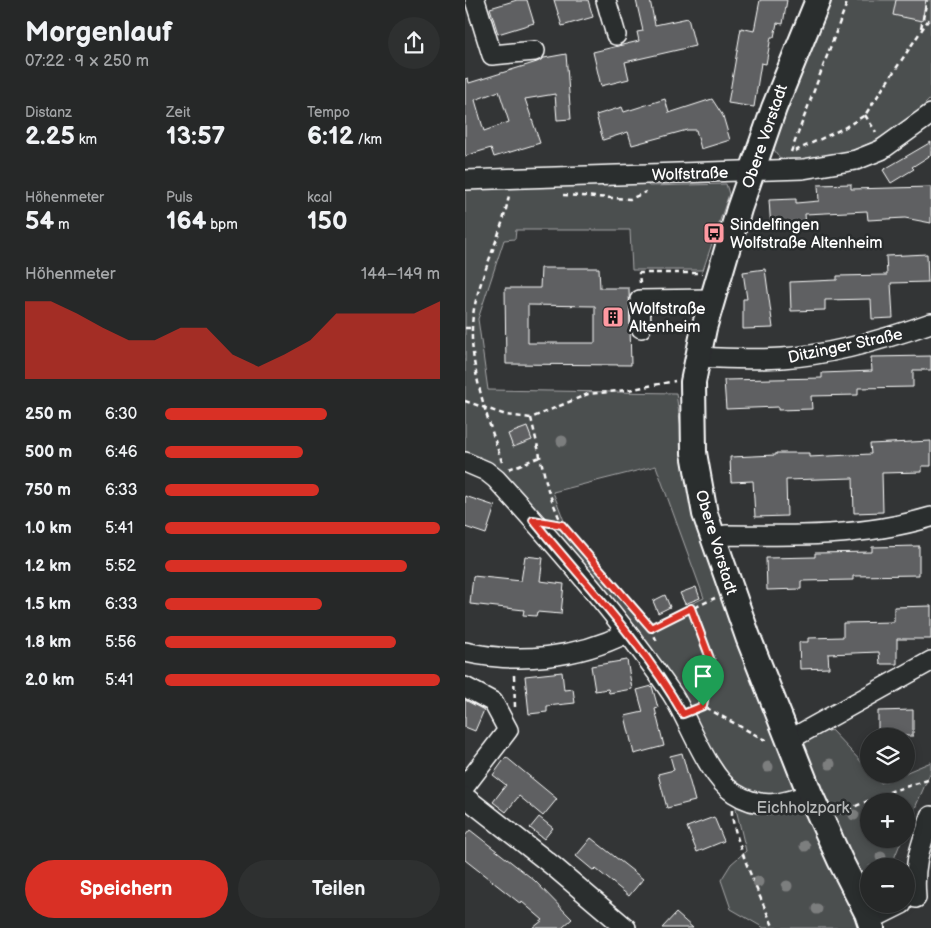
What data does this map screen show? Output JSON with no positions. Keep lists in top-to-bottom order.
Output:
{
  "streets": {
    "main road": ["Obere Vorstadt"],
    "street": ["Wolfstraße", "Ditzinger Straße"]
  },
  "crossings": [
    ["Obere Vorstadt", "Wolfstraße"],
    ["Obere Vorstadt", "Ditzinger Straße"]
  ],
  "parks": ["Eichholzpark"],
  "places": {
    "bus stop": ["Sindelfingen Wolfstraße Altenheim"],
    "building": ["Wolfstraße Altenheim"]
  },
  "page": {
    "heading": ["Morgenlauf", "07:22 · 9 × 250 m"],
    "stats": [
      ["Distanz", "2.25 km"],
      ["Zeit", "13:57"],
      ["Tempo", "6:12 /km"],
      ["Höhenmeter", "54 m"],
      ["Puls", "164 bpm"],
      ["kcal", "150"]
    ],
    "chart": ["Höhenmeter", "144–149 m"],
    "list": [
      {
        "name": "250 m",
        "note": "6:30"
      },
      {
        "name": "500 m",
        "note": "6:46"
      },
      {
        "name": "750 m",
        "note": "6:33"
      },
      {
        "name": "1.0 km",
        "note": "5:41"
      },
      {
        "name": "1.2 km",
        "note": "5:52"
      },
      {
        "name": "1.5 km",
        "note": "6:33"
      },
      {
        "name": "1.8 km",
        "note": "5:56"
      },
      {
        "name": "2.0 km",
        "note": "5:41"
      }
    ],
    "map_buttons": ["+", "−"],
    "buttons": ["Speichern", "Teilen"]
  }
}
